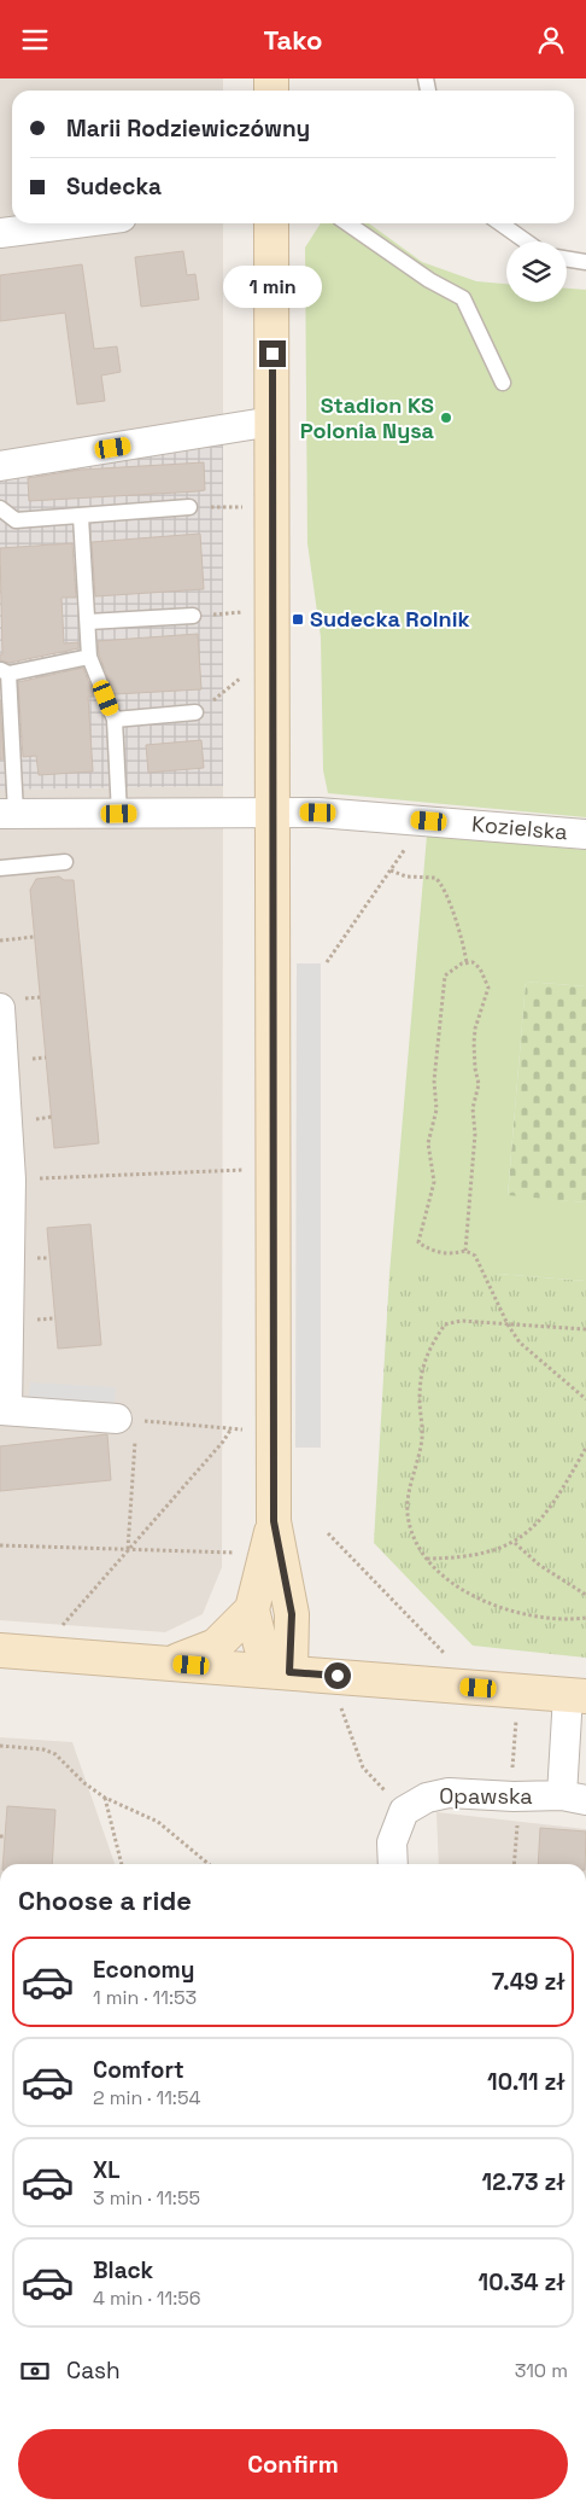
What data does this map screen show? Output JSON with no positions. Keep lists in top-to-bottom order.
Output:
{
  "streets": {
    "street": ["Kozielska", "Opawska"]
  },
  "places": {
    "other": ["Stadion KS Polonia Nysa"],
    "transit": ["Sudecka Rolnik"]
  },
  "page": {
    "header": "Tako",
    "banner": ["Marii Rodziewiczówny", "Sudecka"],
    "bubble": "1 min",
    "heading": "Choose a ride",
    "list": [
      {
        "name": "Economy",
        "note": "1 min · 11:53",
        "value": "7.49 zł"
      },
      {
        "name": "Comfort",
        "note": "2 min · 11:54",
        "value": "10.11 zł"
      },
      {
        "name": "XL",
        "note": "3 min · 11:55",
        "value": "12.73 zł"
      },
      {
        "name": "Black",
        "note": "4 min · 11:56",
        "value": "10.34 zł"
      }
    ],
    "pay": ["Cash", "310 m"],
    "buttons": "Confirm"
  }
}
